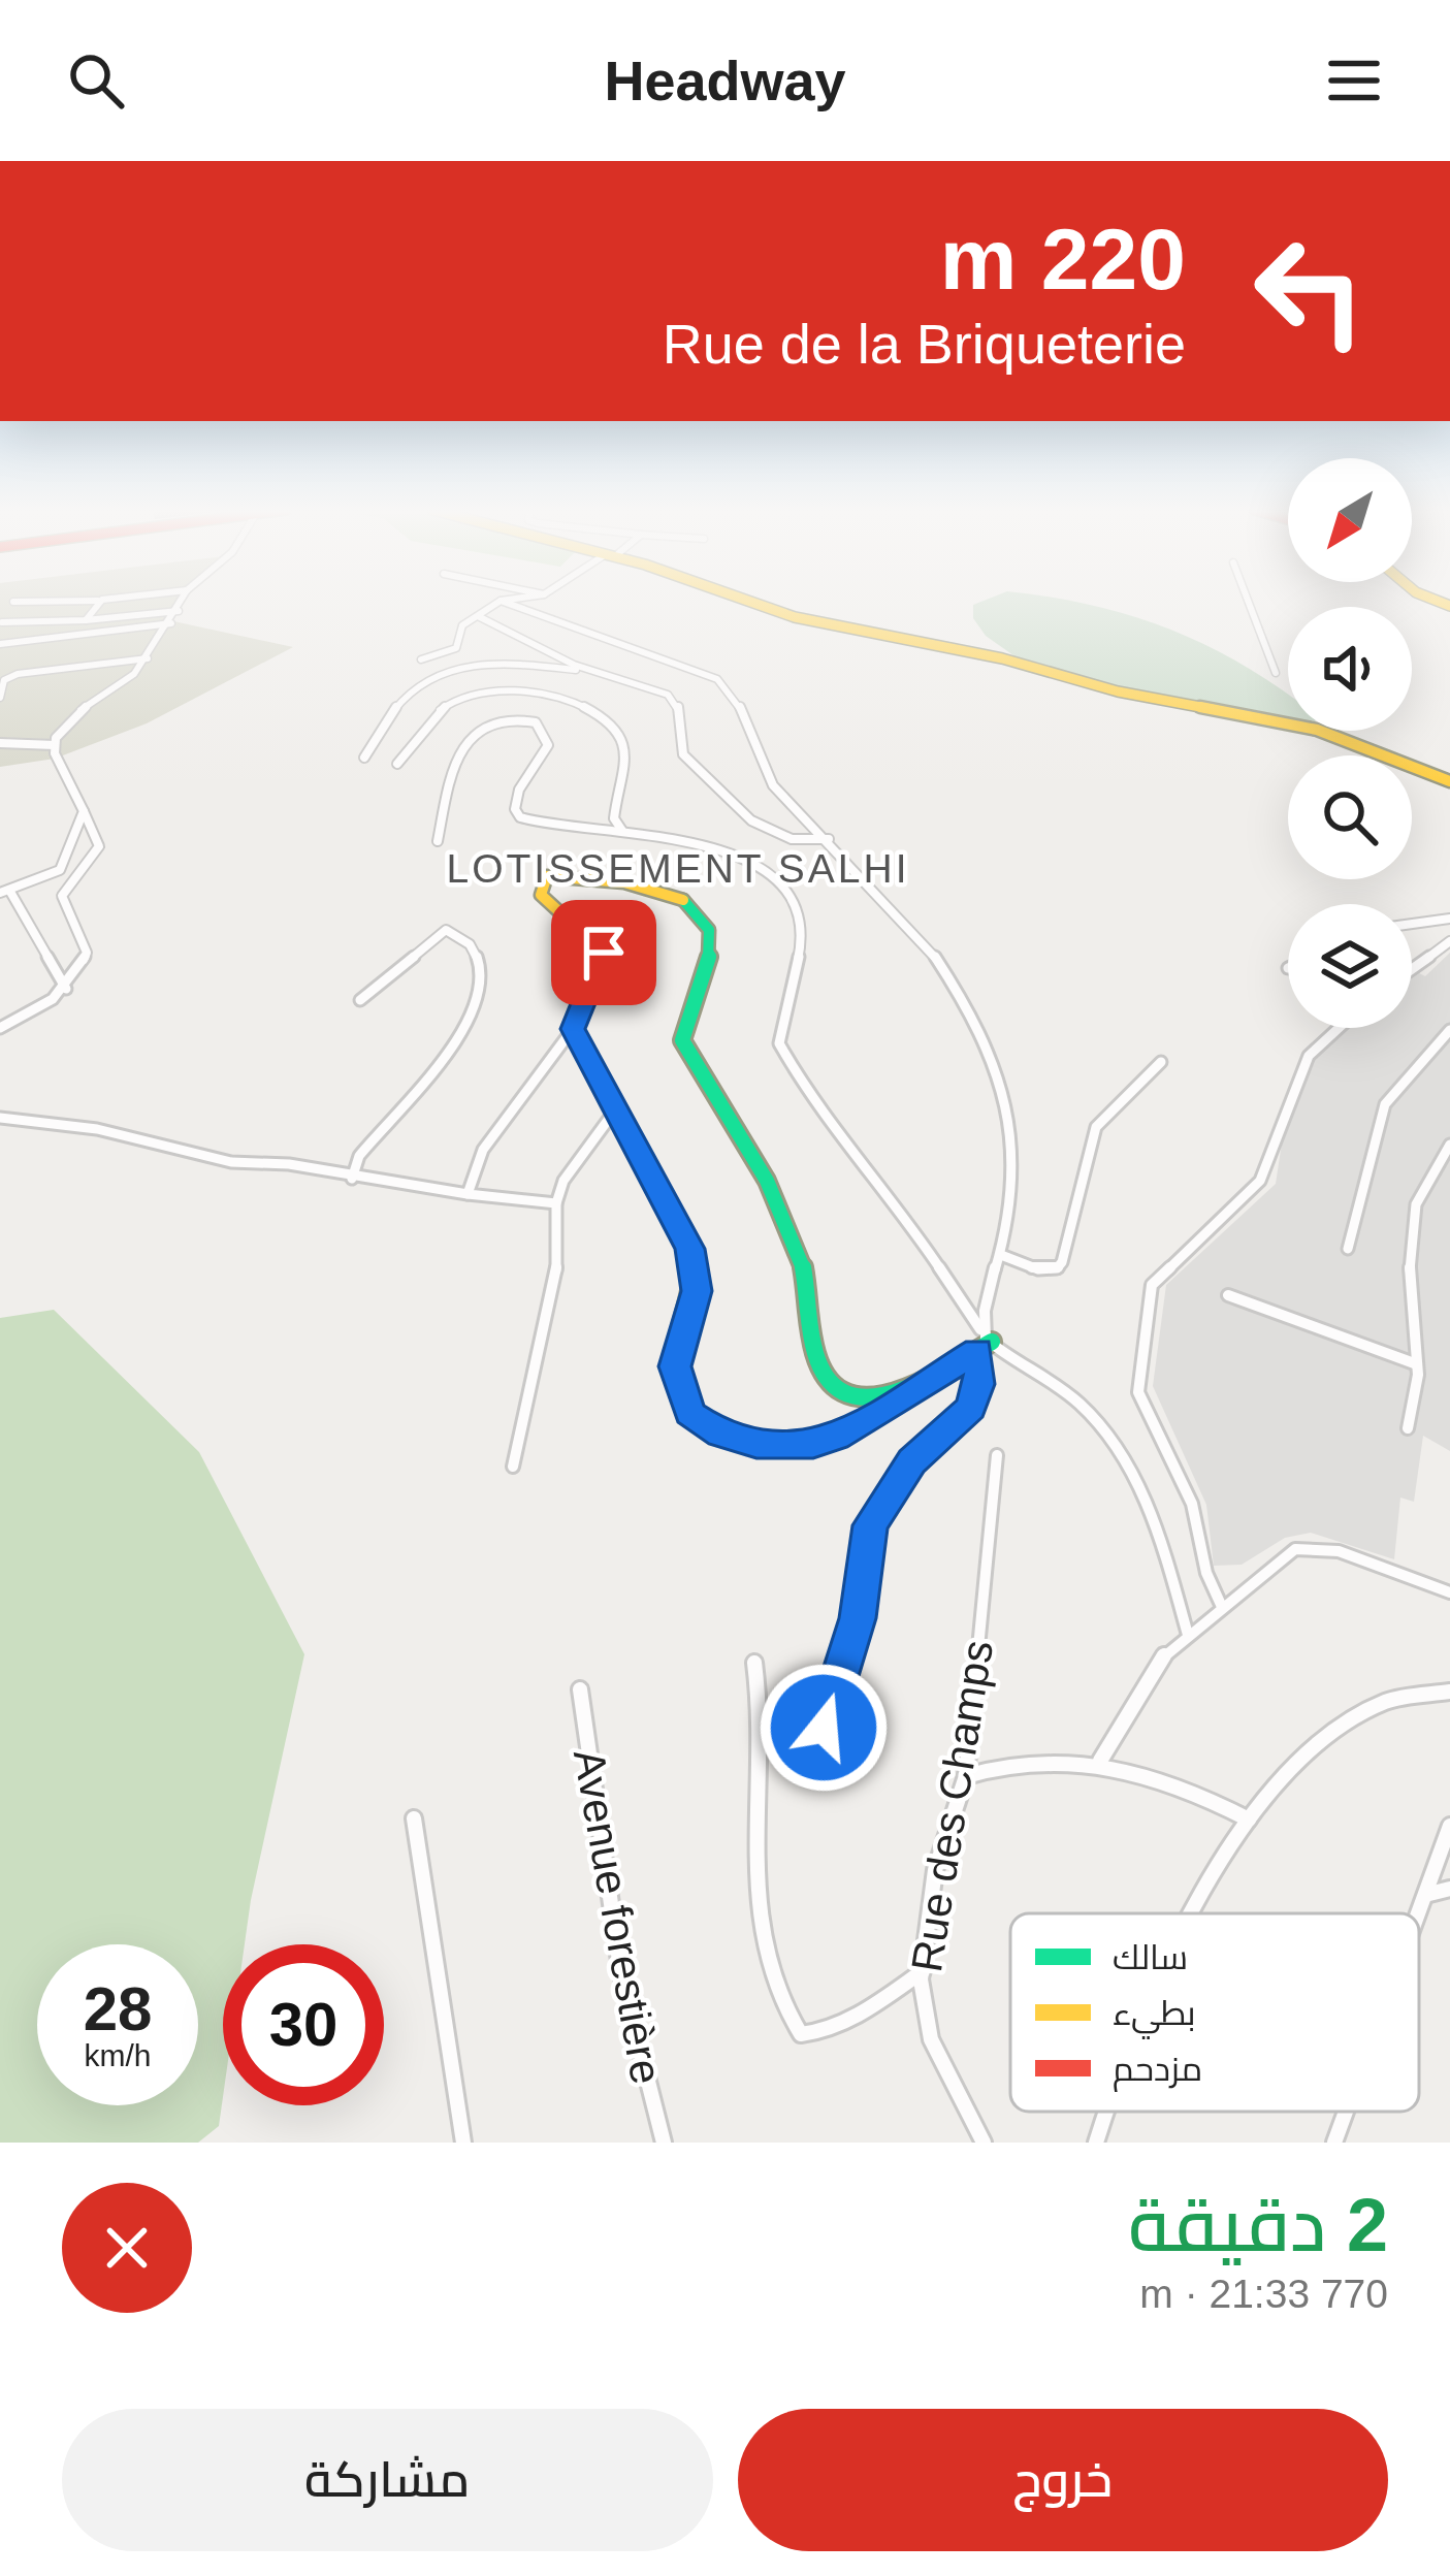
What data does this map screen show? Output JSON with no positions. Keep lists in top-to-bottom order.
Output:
{
  "streets": {
    "street": ["Rue des Champs", "Avenue forestière"]
  },
  "districts": ["LOTISSEMENT SALHI"],
  "legend": ["سالك", "بطيء", "مزدحم"],
  "north": "bottom left",
  "page": {
    "header": "Headway",
    "turn": ["220 m", "Rue de la Briqueterie"],
    "speed": "28 km/h",
    "limit": "30",
    "heading": ["2 دقيقة", "770 m · 21:33"],
    "buttons": ["خروج", "مشاركة"]
  }
}
